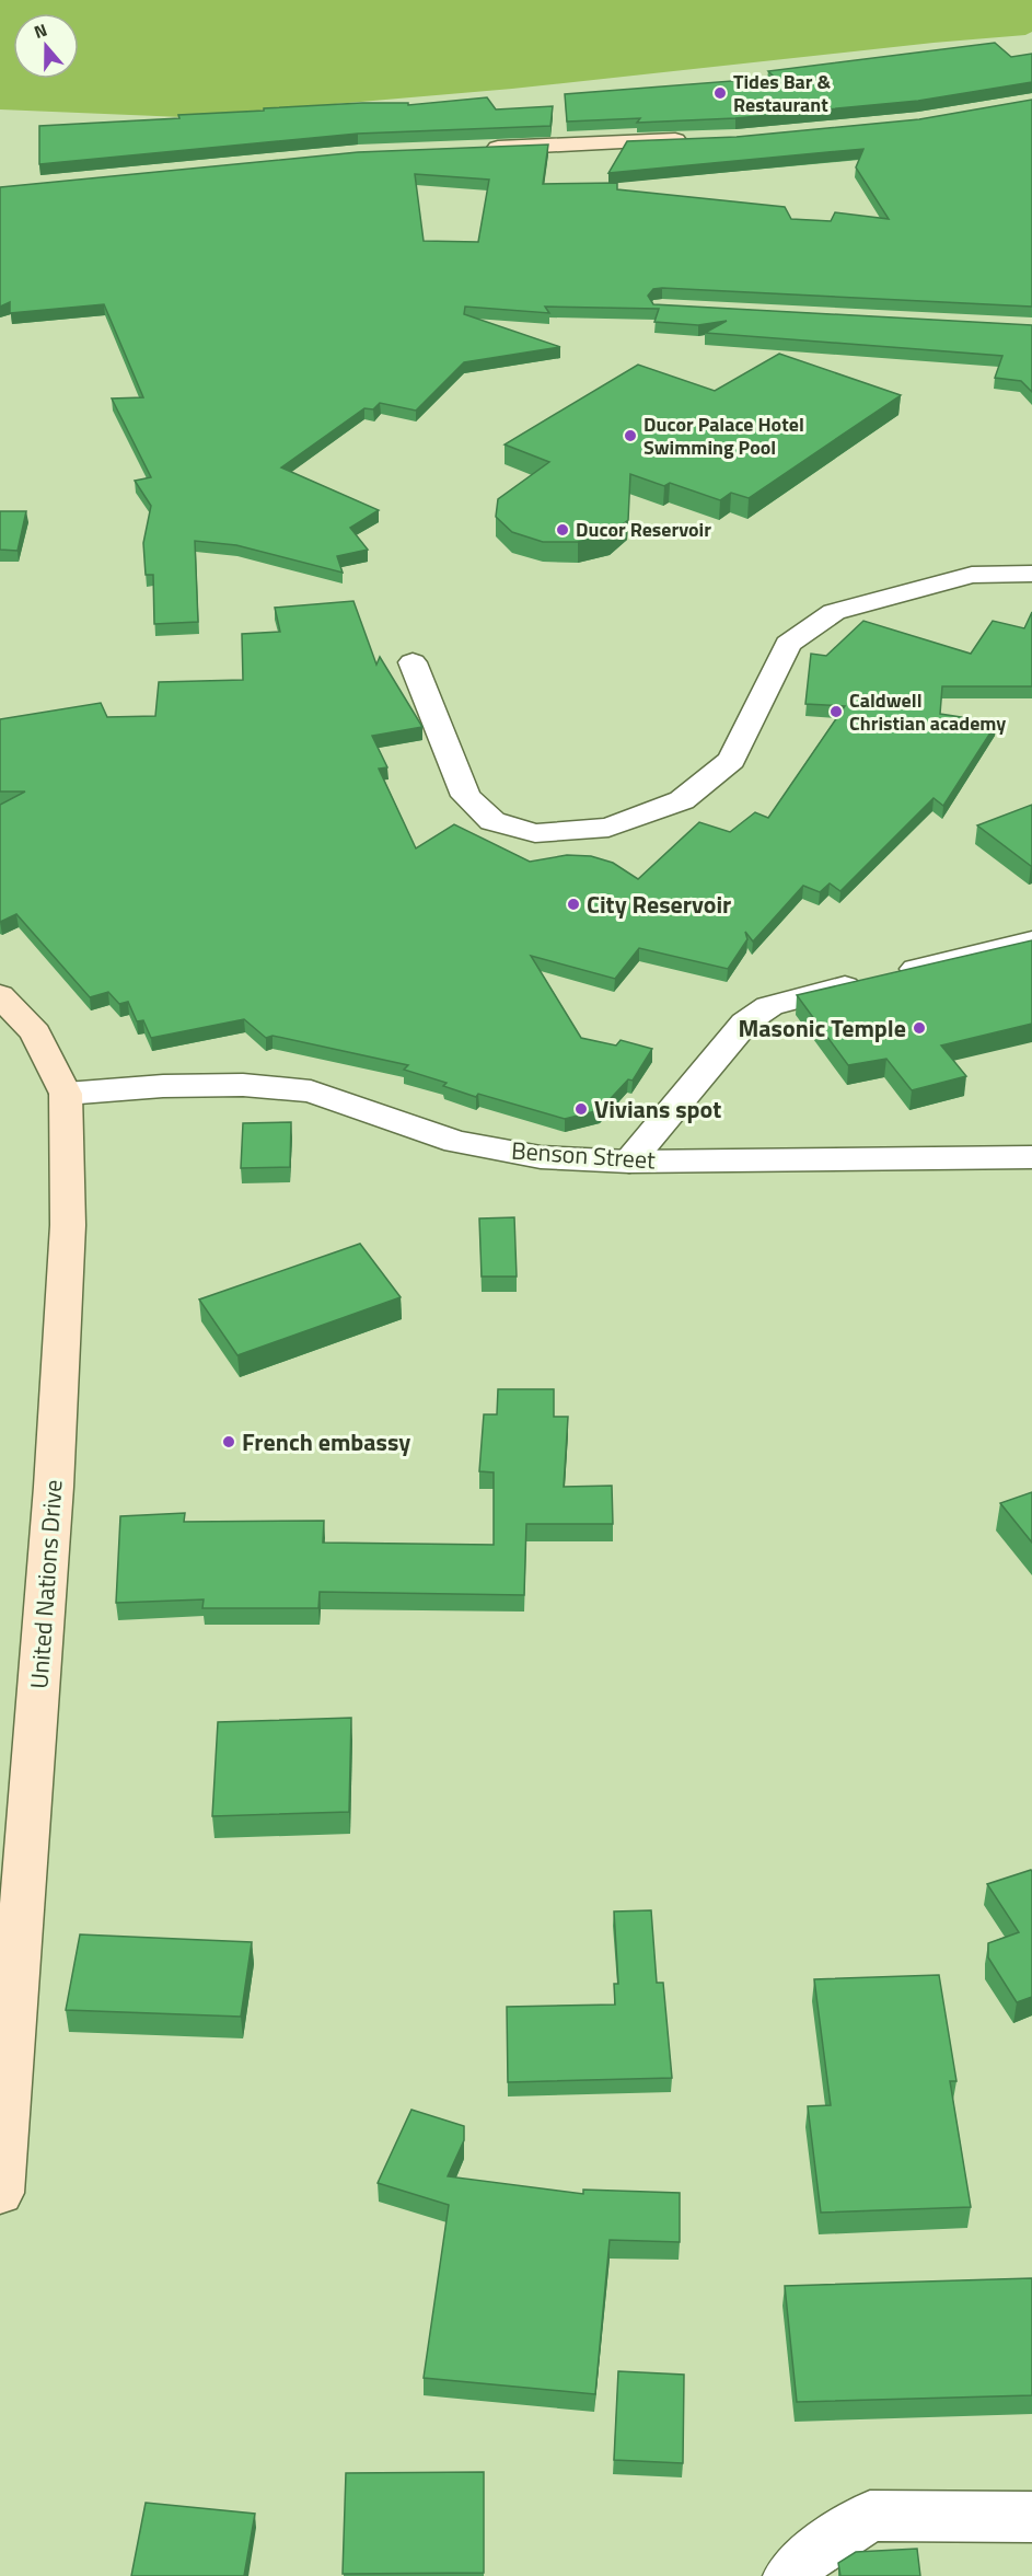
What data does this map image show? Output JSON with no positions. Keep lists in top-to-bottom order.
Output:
{
  "streets": {
    "main road": ["United Nations Drive"],
    "street": ["Benson Street"]
  },
  "crossings": [
    ["Benson Street", "United Nations Drive"]
  ],
  "places": [
    "Tides Bar & Restaurant",
    "Ducor Palace Hotel Swimming Pool",
    "Ducor Reservoir",
    "Caldwell Christian academy",
    "City Reservoir",
    "Masonic Temple",
    "Vivians spot",
    "French embassy"
  ],
  "north": "top"
}
